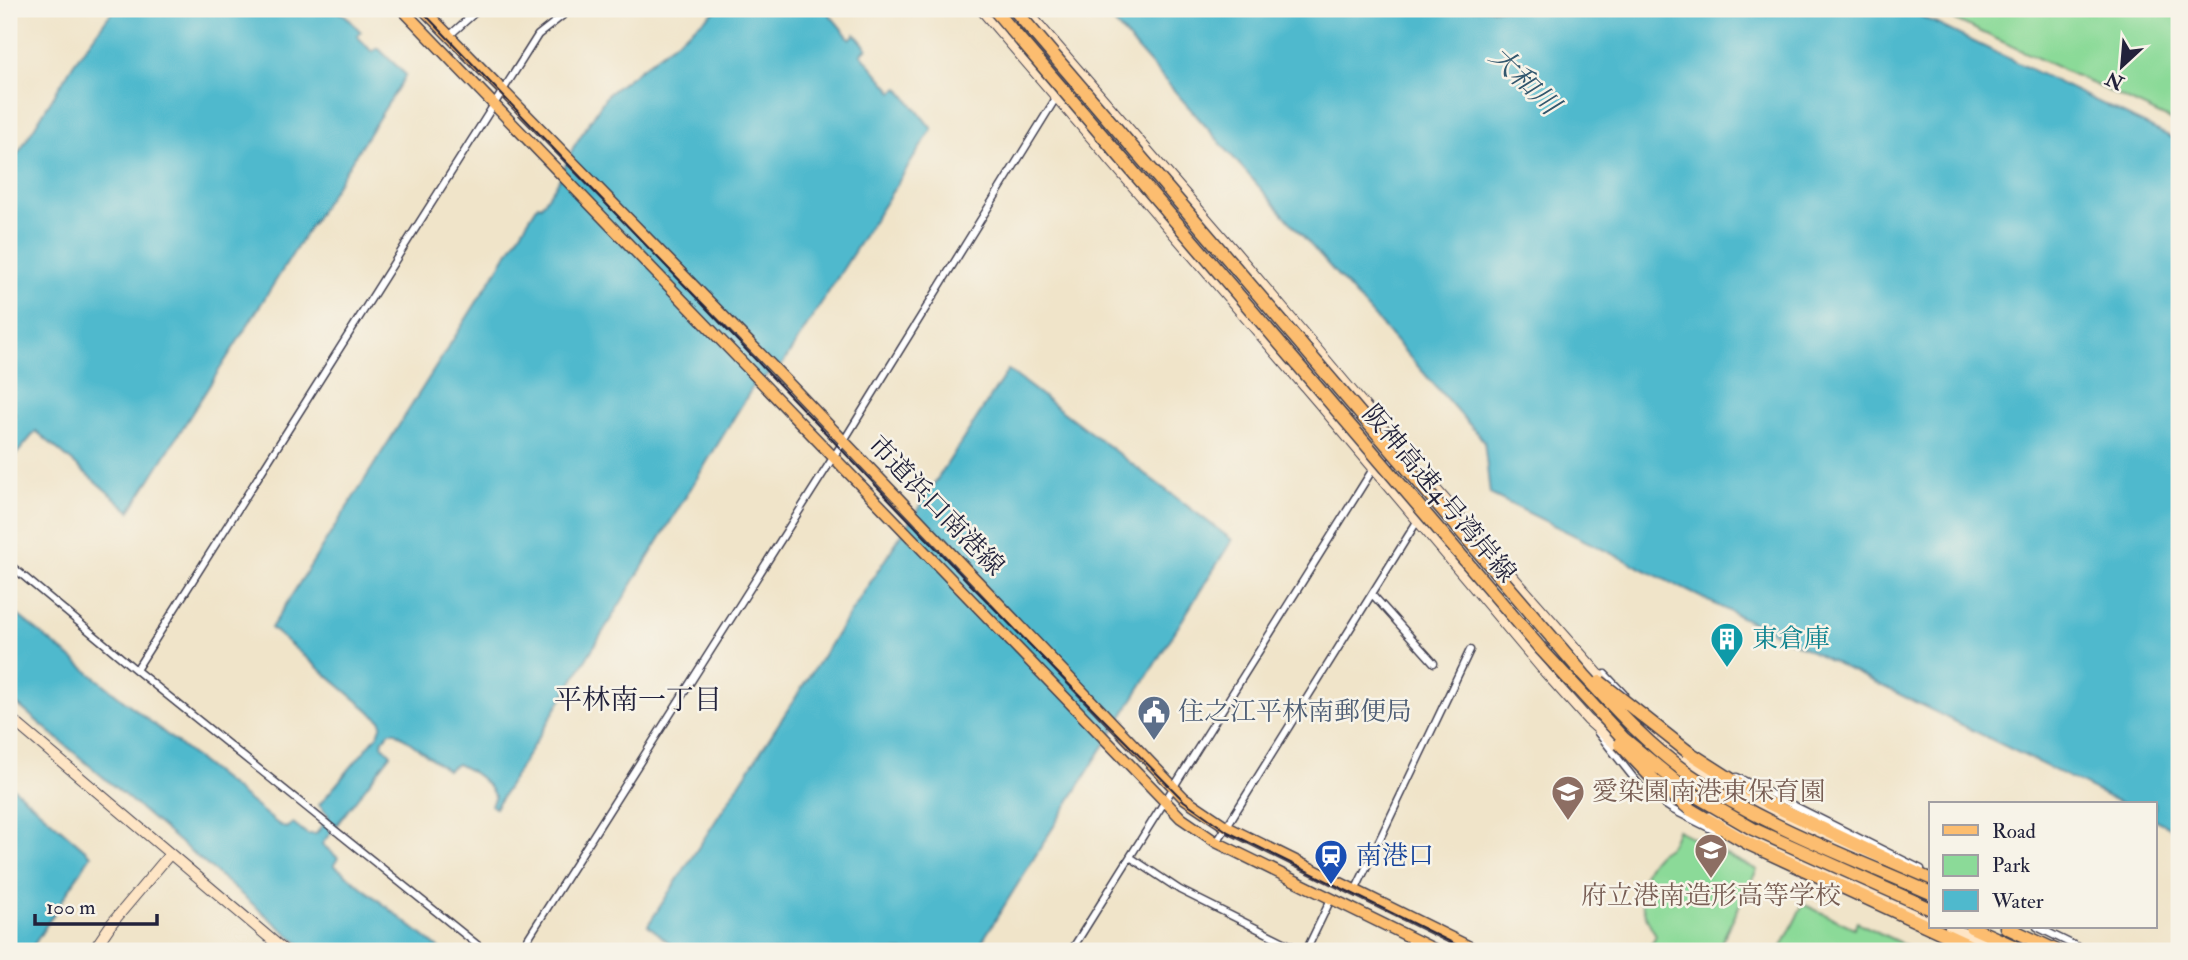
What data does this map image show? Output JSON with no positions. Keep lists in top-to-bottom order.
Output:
{
  "streets": {
    "highway": ["阪神高速4号湾岸線"],
    "main road": ["市道浜口南港線"]
  },
  "districts": ["平林南一丁目"],
  "water": ["大和川"],
  "places": {
    "building": ["東倉庫"],
    "public building": ["住之江平林南郵便局"],
    "school or university": ["愛染園南港東保育園", "府立港南造形高等学校"],
    "station": ["南港口"]
  },
  "legend": ["Road", "Park", "Water"],
  "scale_bar": "100 m",
  "north": "bottom left"
}
